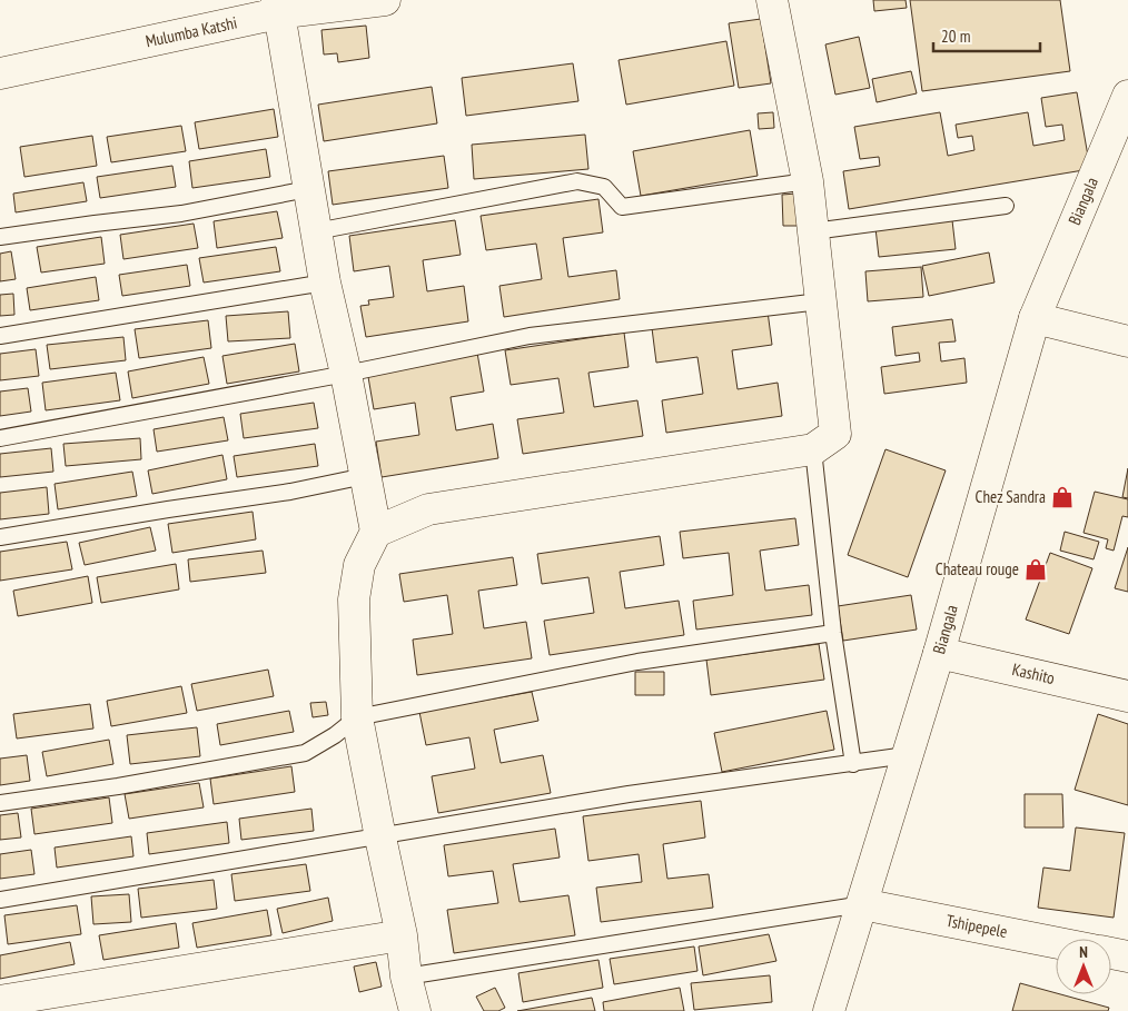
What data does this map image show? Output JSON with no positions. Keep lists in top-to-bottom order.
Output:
{
  "streets": {
    "street": [
      "Mulumba Katshi",
      "Biangala",
      "Kashito",
      "Tshipepele"
    ]
  },
  "crossings": [
    ["Biangala", "Kashito"],
    ["Biangala", "Tshipepele"]
  ],
  "places": {
    "shop": ["Chez Sandra", "Chateau rouge"]
  },
  "scale_bar": "20 m",
  "north": "top"
}
